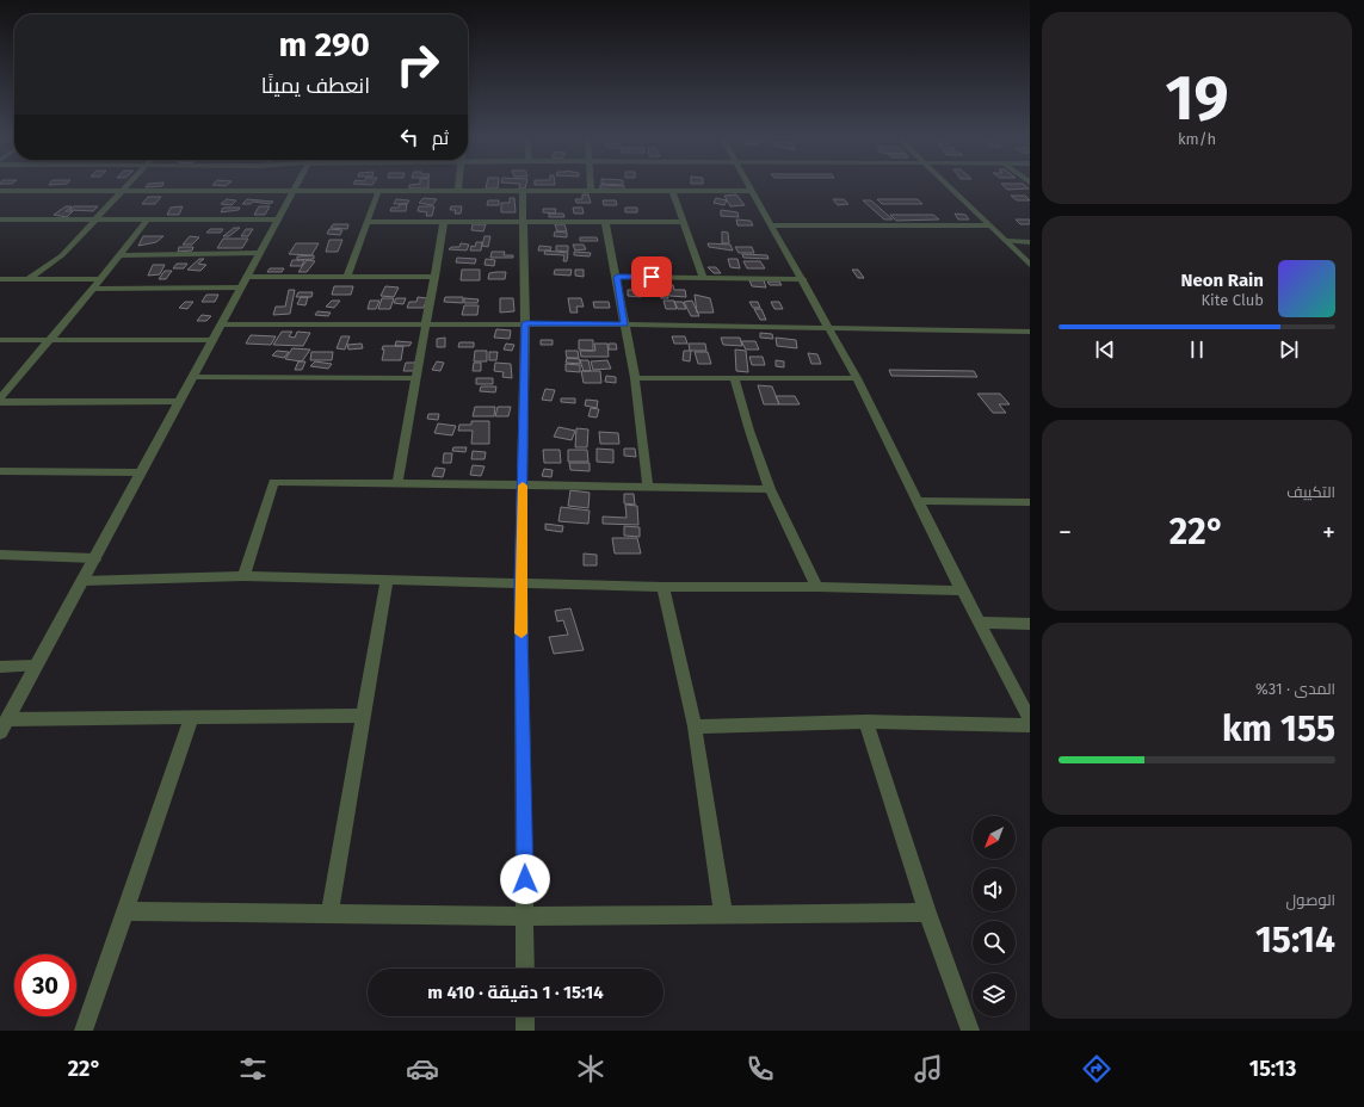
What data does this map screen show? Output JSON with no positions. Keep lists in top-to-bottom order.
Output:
{
  "north": "bottom left",
  "page": {
    "tile": [
      ["19", "km/h"],
      "التكييف",
      ["المدى · 31%", "155 km"],
      ["الوصول", "15:14"]
    ],
    "turn": ["290 m", "انعطف يمينًا"],
    "then": "ثم",
    "song": ["Neon Rain", "Kite Club"],
    "heat": ["−", "22°", "+"],
    "limit": "30",
    "trip": "15:14 · 1 دقيقة · 410 m",
    "tabs": ["15:13", "22°"]
  }
}
